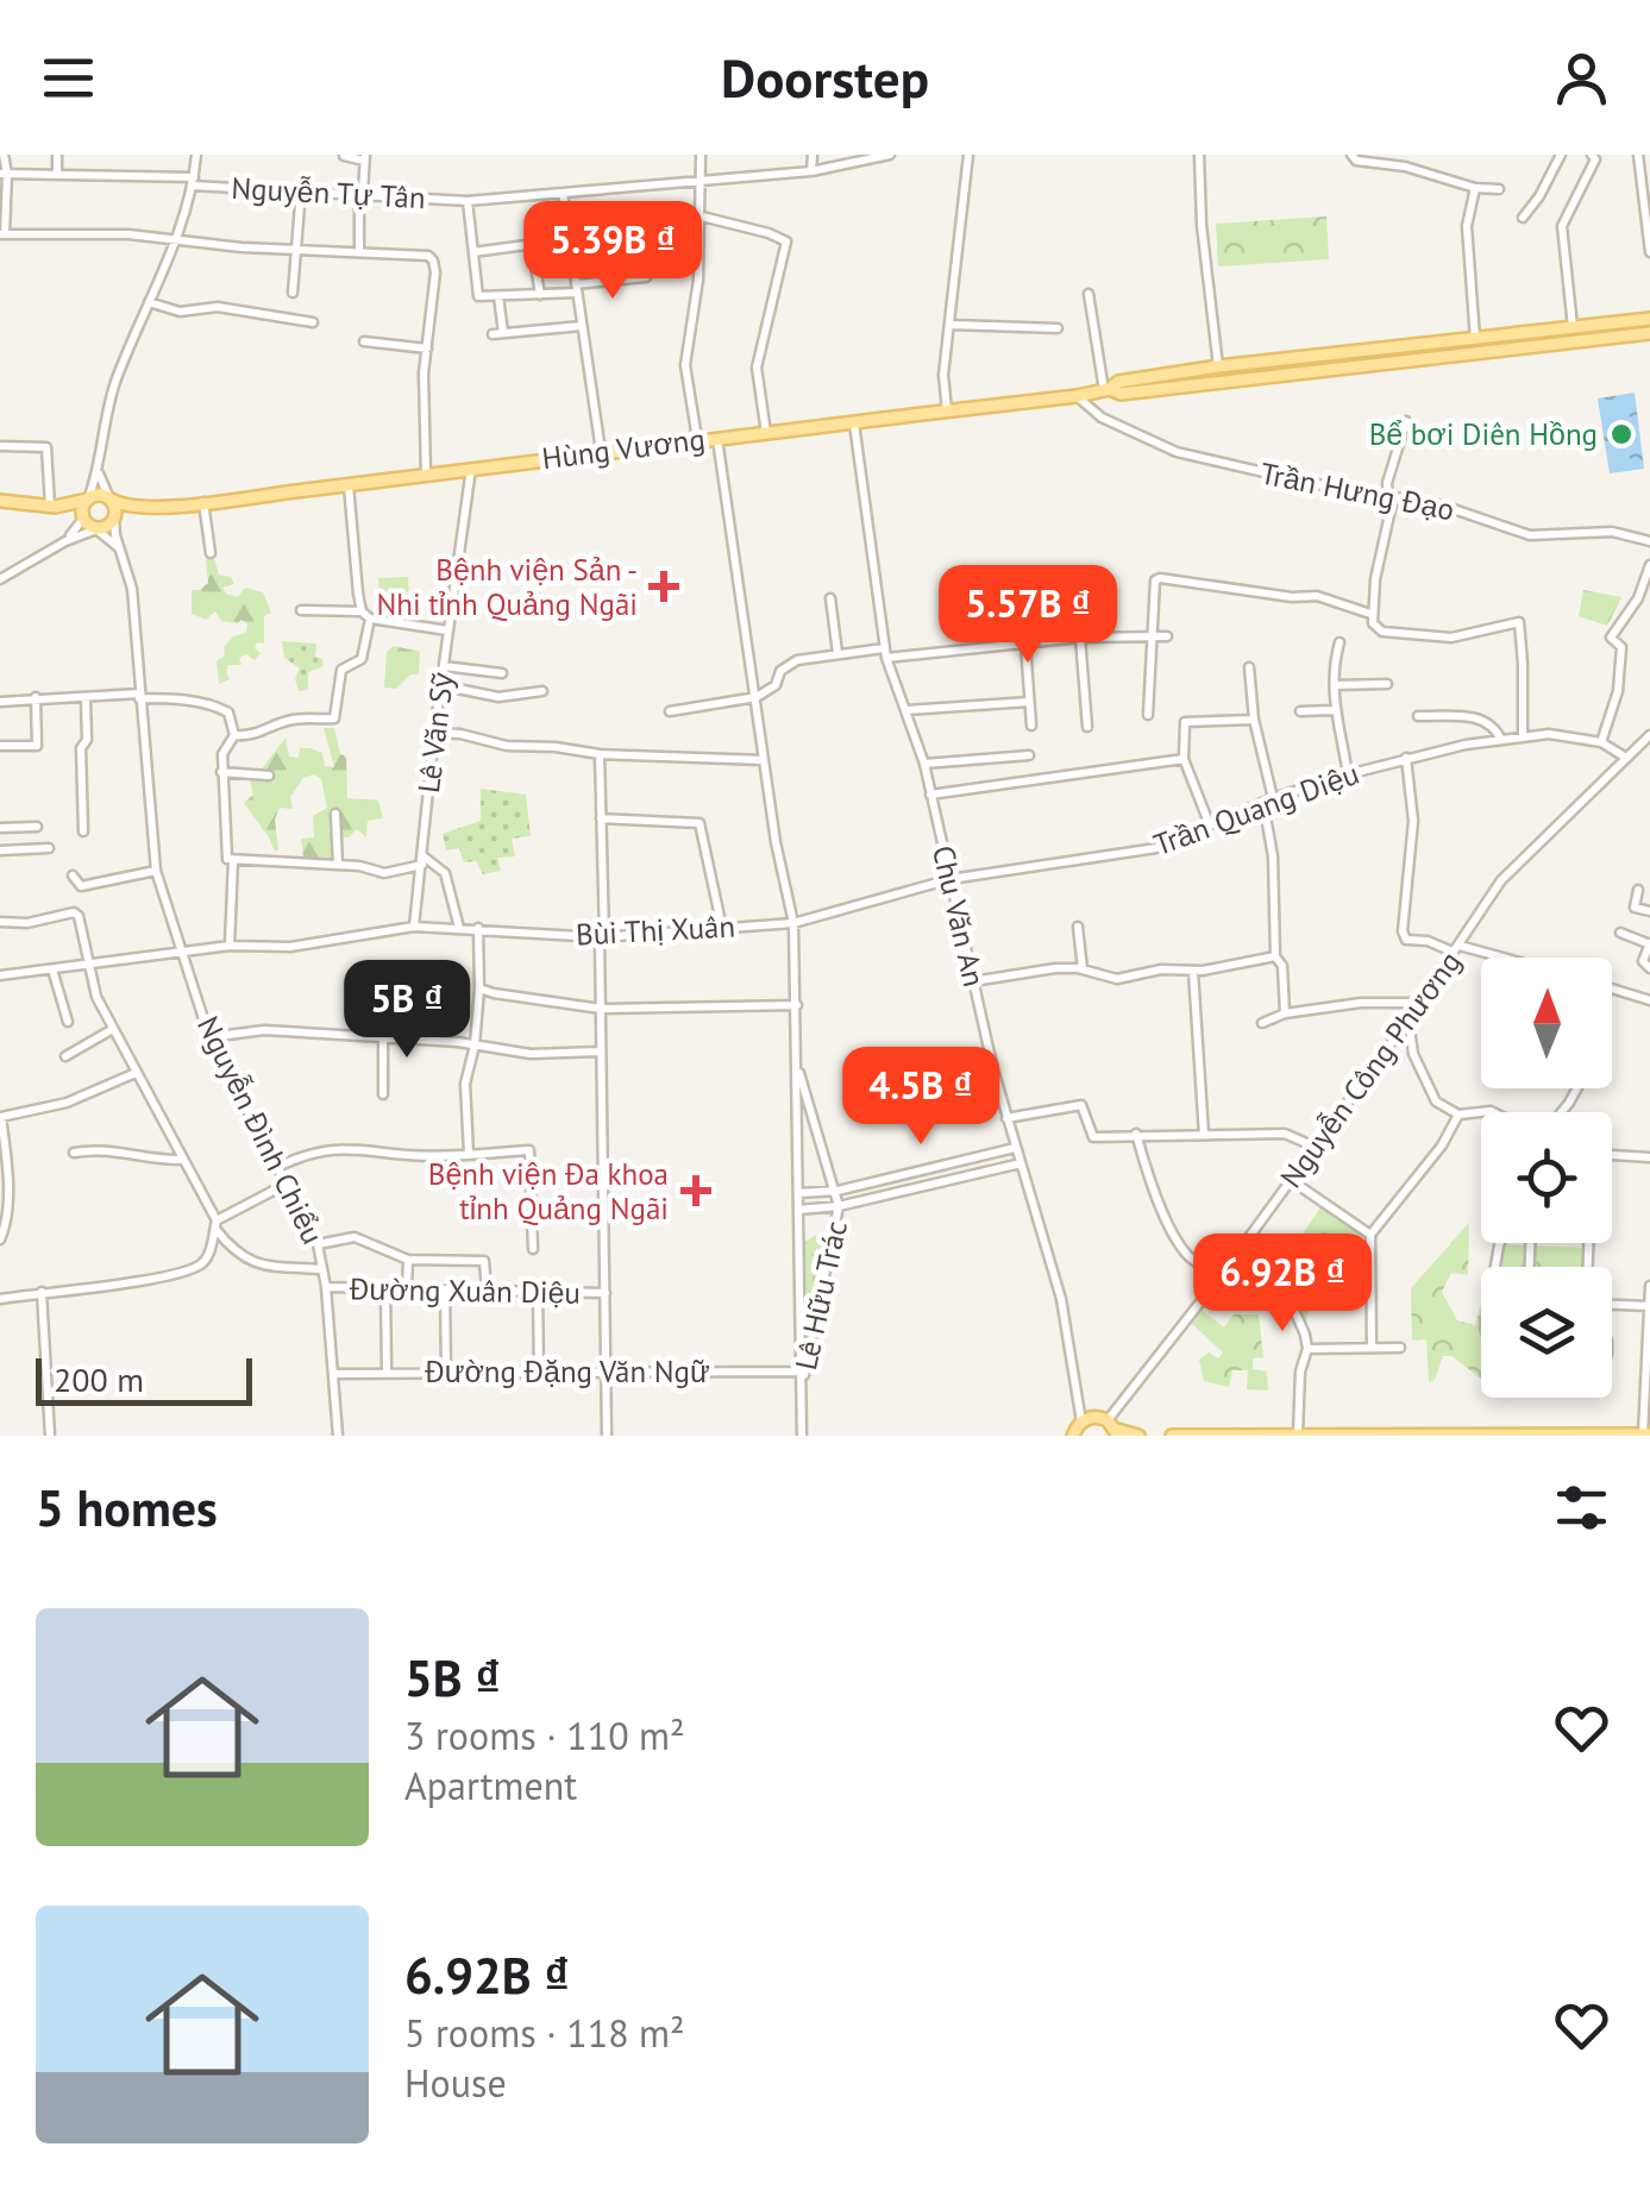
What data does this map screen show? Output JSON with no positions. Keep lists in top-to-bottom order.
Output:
{
  "streets": {
    "main road": ["Hùng Vương"],
    "street": [
      "Nguyễn Tự Tân",
      "Trần Hưng Đạo",
      "Lê Văn Sỹ",
      "Trần Quang Diệu",
      "Chu Văn An",
      "Bùi Thị Xuân",
      "Nguyễn Công Phương",
      "Nguyễn Đình Chiểu",
      "Đường Xuân Diệu",
      "Lê Hữu Trác",
      "Đường Đặng Văn Ngữ"
    ]
  },
  "crossings": [
    ["Hùng Vương", "Trần Hưng Đạo"],
    ["Hùng Vương", "Lê Văn Sỹ"],
    ["Hùng Vương", "Chu Văn An"],
    ["Hùng Vương", "Lê Hữu Trác"],
    ["Lê Văn Sỹ", "Bùi Thị Xuân"],
    ["Trần Quang Diệu", "Chu Văn An"],
    ["Trần Quang Diệu", "Bùi Thị Xuân"],
    ["Trần Quang Diệu", "Nguyễn Công Phương"],
    ["Chu Văn An", "Bùi Thị Xuân"],
    ["Bùi Thị Xuân", "Nguyễn Đình Chiểu"],
    ["Bùi Thị Xuân", "Lê Hữu Trác"],
    ["Nguyễn Đình Chiểu", "Đường Xuân Diệu"],
    ["Nguyễn Đình Chiểu", "Đường Đặng Văn Ngữ"],
    ["Lê Hữu Trác", "Đường Đặng Văn Ngữ"]
  ],
  "places": {
    "other": ["Bể bơi Diên Hồng"],
    "health": ["Bệnh viện Sản - Nhi tỉnh Quảng Ngãi", "Bệnh viện Đa khoa tỉnh Quảng Ngãi"]
  },
  "scale_bar": "200 m",
  "north": "top",
  "page": {
    "header": "Doorstep",
    "price": [
      "5.39B ₫",
      "5.57B ₫",
      "5B ₫",
      "4.5B ₫",
      "6.92B ₫"
    ],
    "scale": "200 m",
    "heading": "5 homes",
    "list": [
      {
        "name": "5B ₫",
        "note": "3 rooms · 110 m² · Apartment"
      },
      {
        "name": "6.92B ₫",
        "note": "5 rooms · 118 m² · House"
      }
    ]
  }
}
